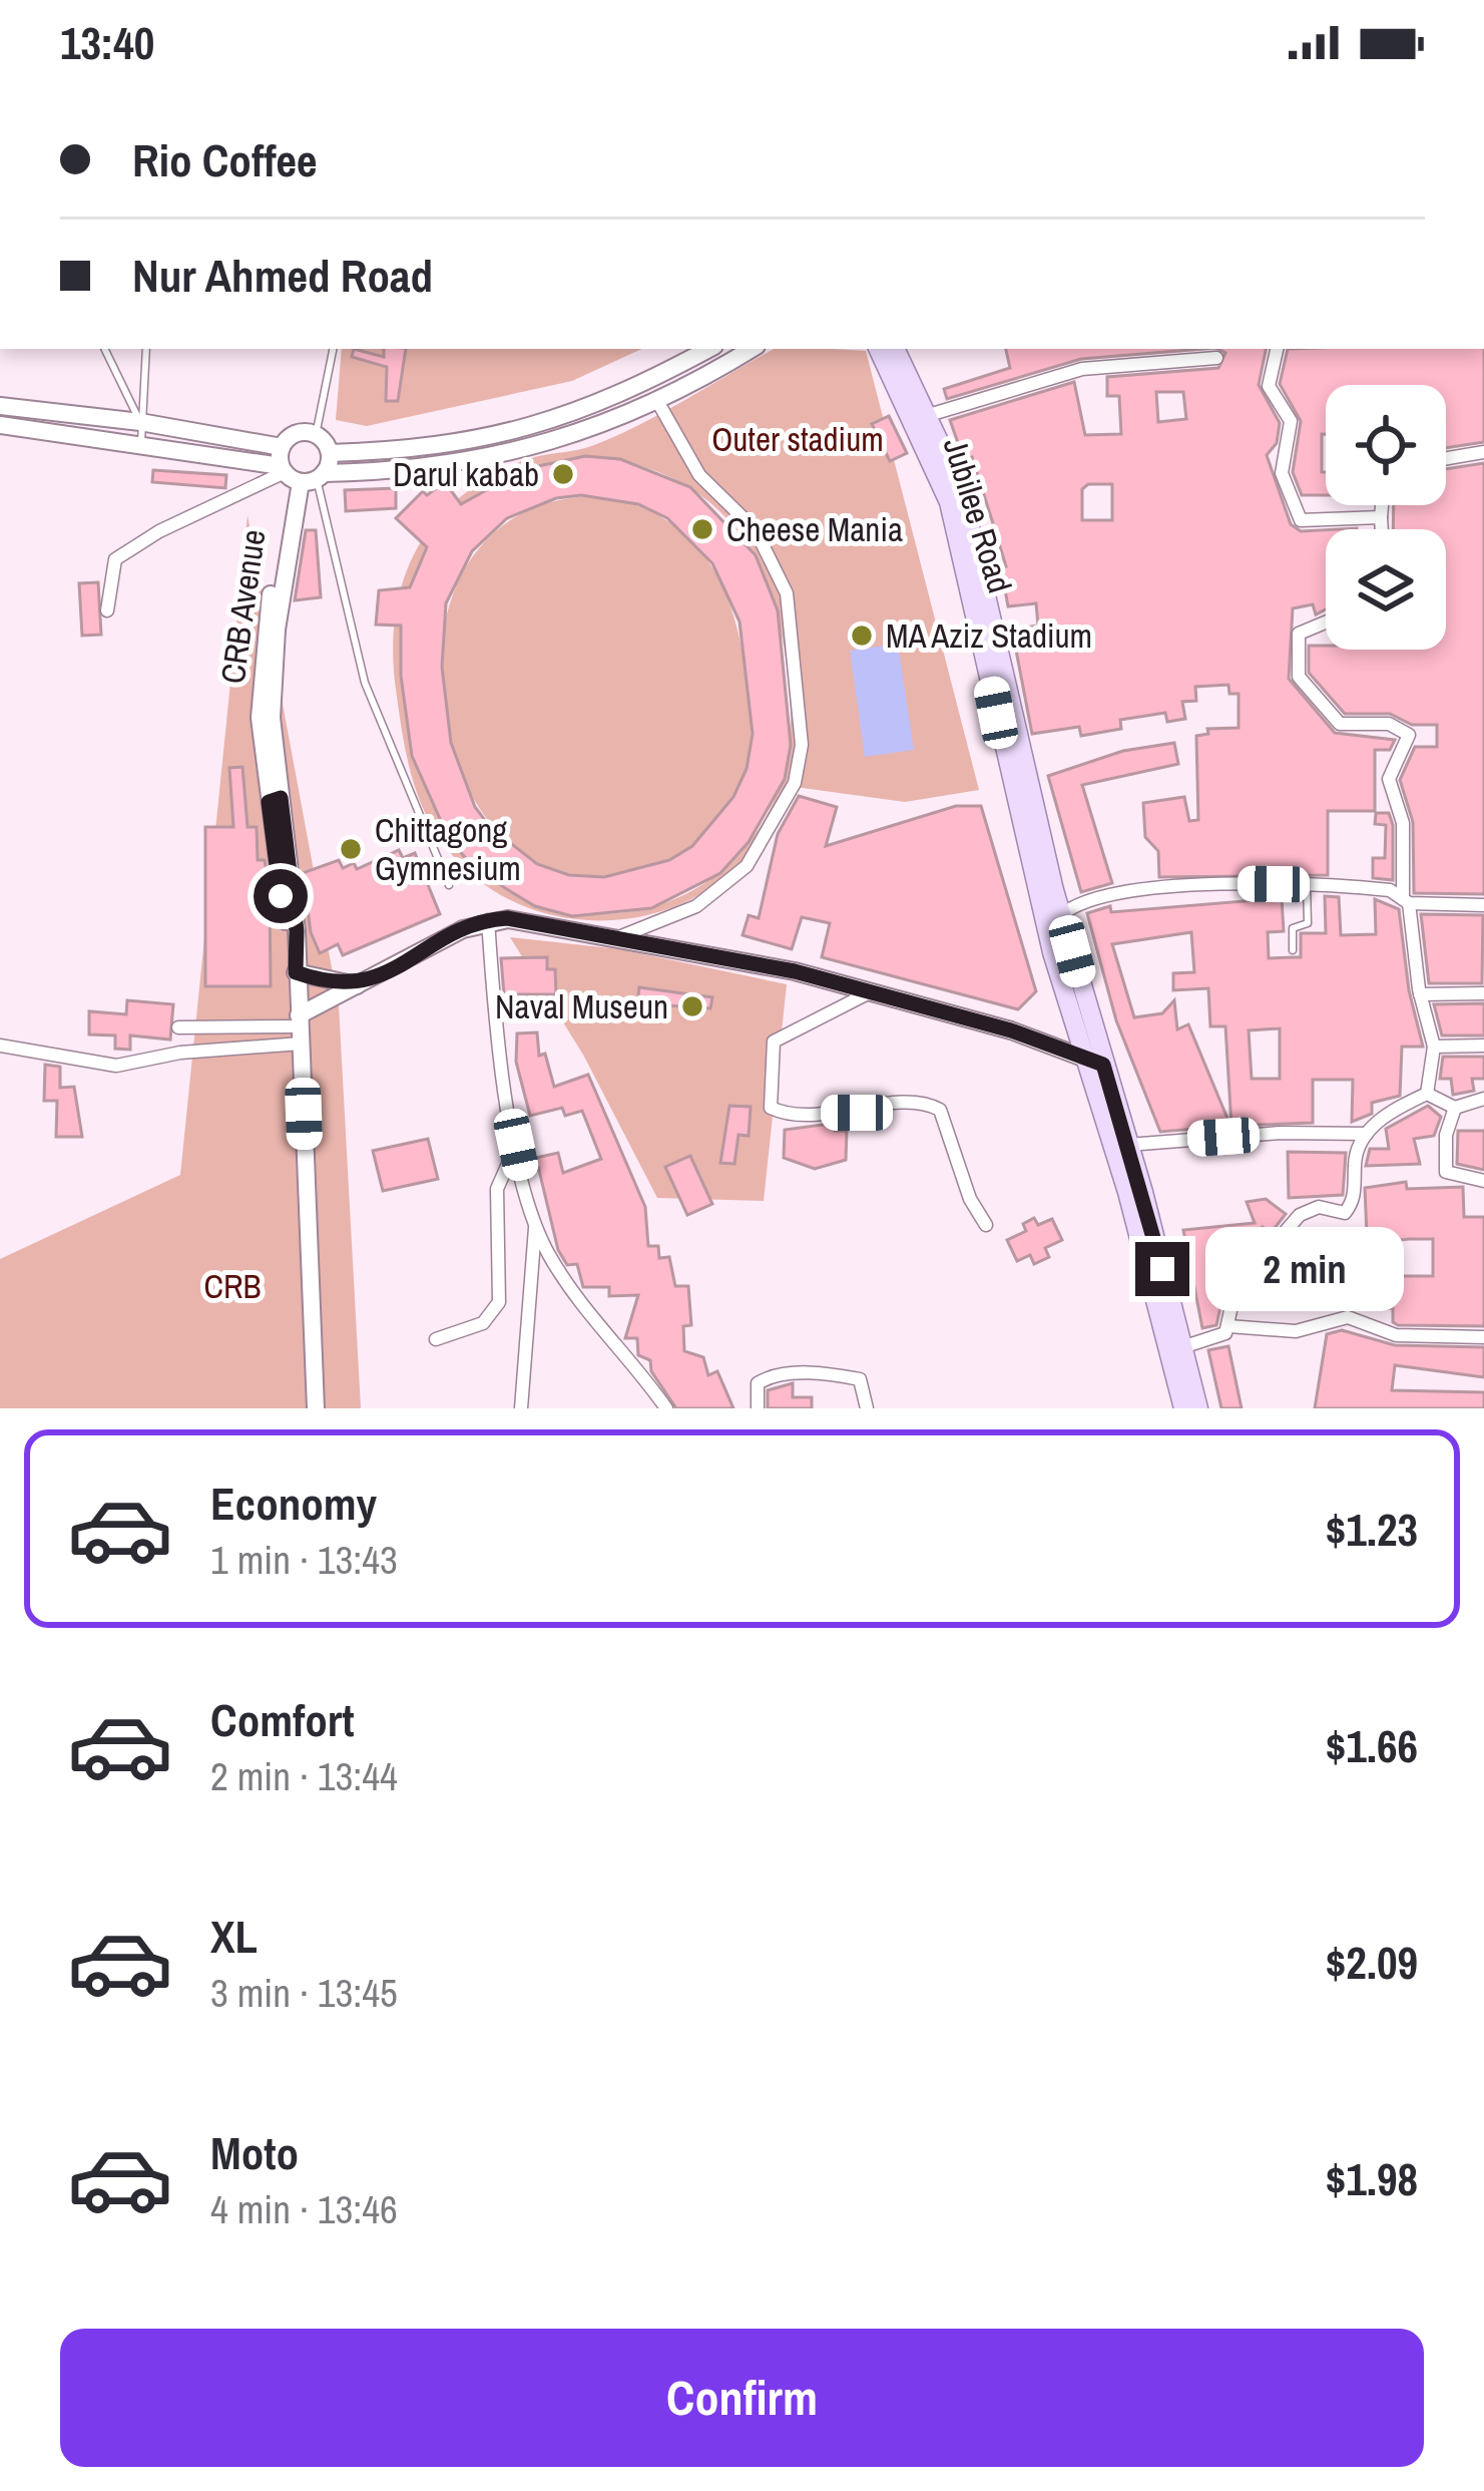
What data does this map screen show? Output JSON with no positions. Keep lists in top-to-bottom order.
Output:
{
  "streets": {
    "main road": ["Jubilee Road", "CRB Avenue"]
  },
  "parks": ["Outer stadium", "CRB"],
  "places": [
    "Darul kabab",
    "Cheese Mania",
    "MA Aziz Stadium",
    "Chittagong Gymnesium",
    "Naval Museun"
  ],
  "page": {
    "status": "13:40",
    "banner": ["Rio Coffee", "Nur Ahmed Road"],
    "bubble": "2 min",
    "list": [
      {
        "name": "Economy",
        "note": "1 min · 13:43",
        "value": "$1.23"
      },
      {
        "name": "Comfort",
        "note": "2 min · 13:44",
        "value": "$1.66"
      },
      {
        "name": "XL",
        "note": "3 min · 13:45",
        "value": "$2.09"
      },
      {
        "name": "Moto",
        "note": "4 min · 13:46",
        "value": "$1.98"
      }
    ],
    "buttons": "Confirm"
  }
}
